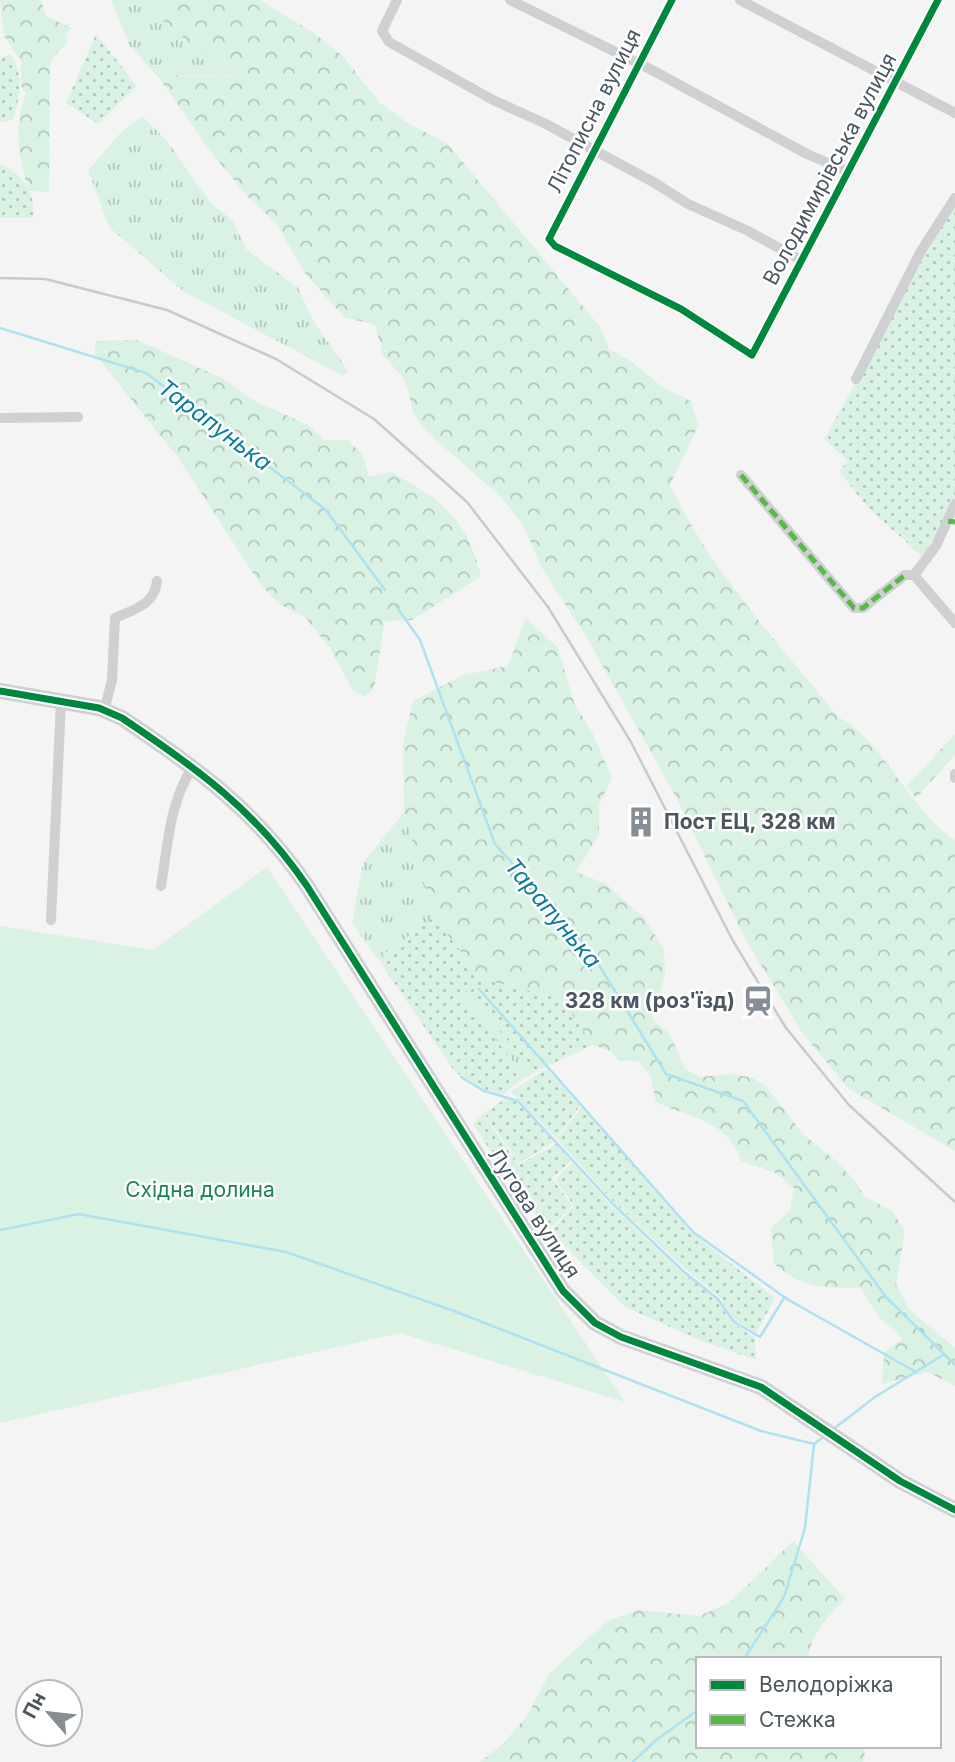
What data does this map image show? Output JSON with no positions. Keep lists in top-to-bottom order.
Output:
{
  "streets": {
    "street": ["Літописна вулиця", "Володимирівська вулиця", "Лугова вулиця"]
  },
  "crossings": [
    ["Літописна вулиця", "Володимирівська вулиця"]
  ],
  "water": ["Тарапунька"],
  "parks": ["Східна долина"],
  "places": {
    "building": ["Пост ЕЦ, 328 км"],
    "station": ["328 км (роз'їзд)"]
  },
  "legend": ["Велодоріжка", "Стежка"],
  "north": "top left"
}
